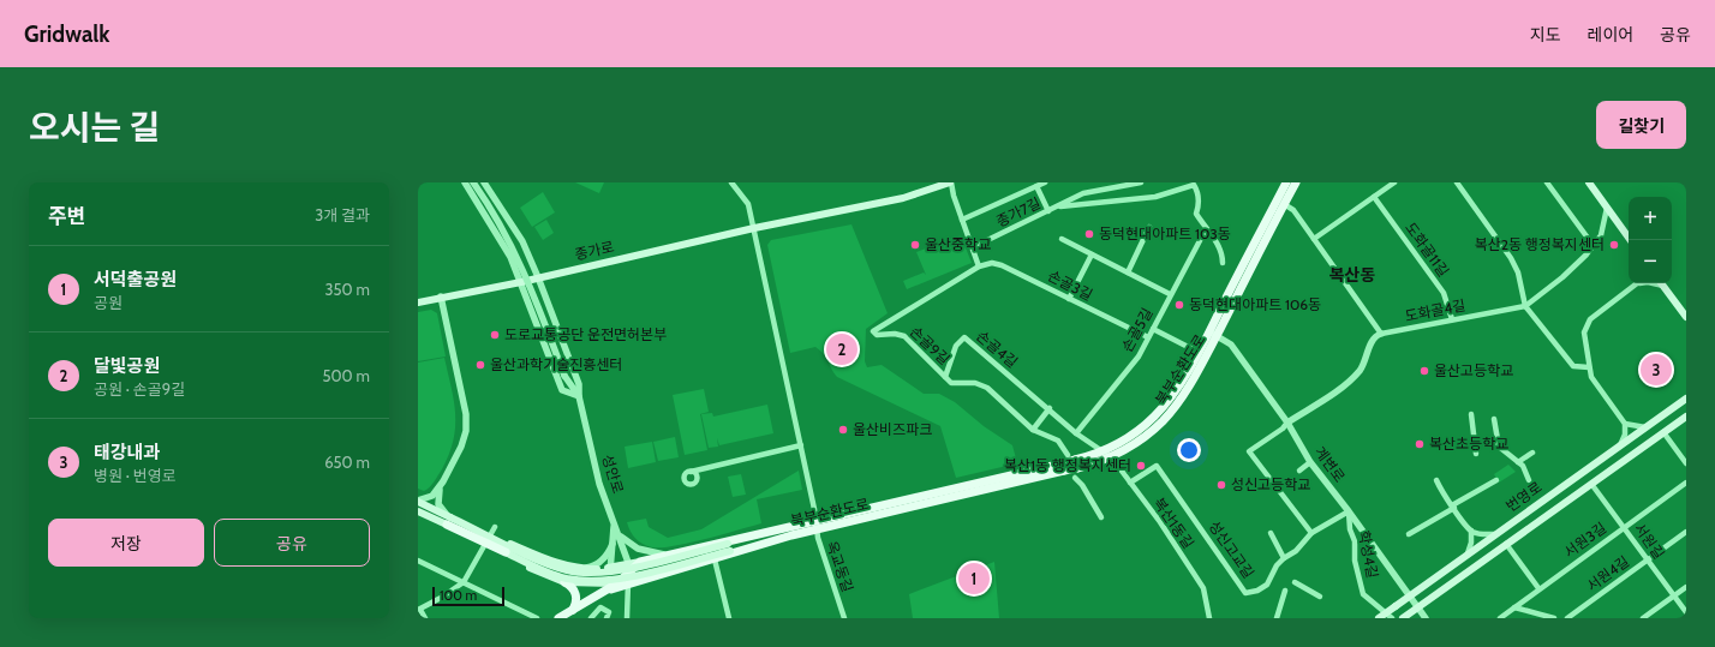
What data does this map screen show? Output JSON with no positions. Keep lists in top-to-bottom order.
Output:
{
  "streets": {
    "main road": ["종가로", "북부순환도로", "번영로"],
    "street": [
      "종가7길",
      "도화골11길",
      "손골3길",
      "도화골4길",
      "손골5길",
      "손골9길",
      "손골4길",
      "계변로",
      "성안로",
      "복산1동길",
      "서원3길",
      "서원길",
      "성신고교길",
      "학성4길",
      "옥교동길",
      "서원4길"
    ]
  },
  "crossings": [
    ["도화골11길", "도화골4길"],
    ["손골3길", "손골5길"],
    ["손골3길", "손골9길"],
    ["손골5길", "손골4길"],
    ["손골9길", "손골4길"],
    ["손골4길", "북부순환도로"],
    ["손골4길", "복산1동길"],
    ["북부순환도로", "계변로"],
    ["북부순환도로", "복산1동길"],
    ["북부순환도로", "옥교동길"],
    ["계변로", "번영로"],
    ["계변로", "성신고교길"],
    ["계변로", "학성4길"],
    ["번영로", "서원길"],
    ["복산1동길", "성신고교길"],
    ["서원3길", "서원길"],
    ["서원길", "서원4길"],
    ["성신고교길", "학성4길"]
  ],
  "districts": ["복산동"],
  "places": [
    "동덕현대아파트 103동",
    "울산중학교",
    "복산2동 행정복지센터",
    "동덕현대아파트 106동",
    "도로교통공단 운전면허본부",
    "울산과학기술진흥센터",
    "울산고등학교",
    "울산비즈파크",
    "복산초등학교",
    "복산1동 행정복지센터",
    "성신고등학교"
  ],
  "scale_bar": "100 m",
  "page": {
    "header": "Gridwalk",
    "nav": ["지도", "레이어", "공유"],
    "title": "오시는 길",
    "buttons": [
      "길찾기",
      ["저장", "공유"]
    ],
    "heading": ["주변", "3개 결과"],
    "map_buttons": ["+", "−"],
    "list": [
      {
        "mark": "1",
        "name": "서덕출공원",
        "note": "공원",
        "value": "350 m"
      },
      {
        "mark": "2",
        "name": "달빛공원",
        "note": "공원 · 손골9길",
        "value": "500 m"
      },
      {
        "mark": "3",
        "name": "태강내과",
        "note": "병원 · 번영로",
        "value": "650 m"
      }
    ],
    "pins": ["2", "3", "1"],
    "scale": "100 m"
  }
}
